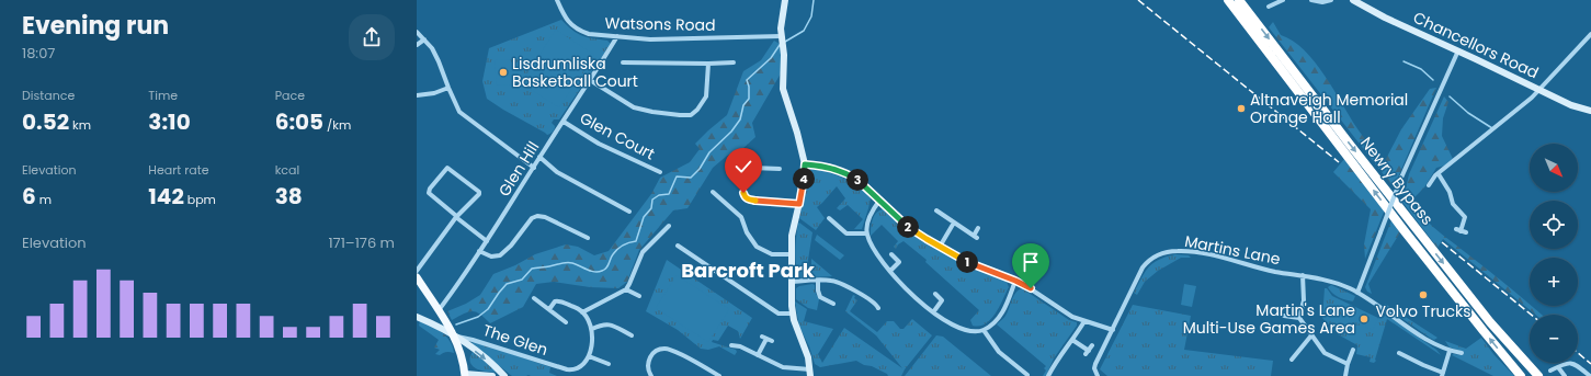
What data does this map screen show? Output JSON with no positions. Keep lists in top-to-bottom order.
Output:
{
  "streets": {
    "highway": ["Newry Bypass"],
    "street": [
      "Watsons Road",
      "Chancellors Road",
      "Glen Court",
      "Glen Hill",
      "Martins Lane",
      "The Glen"
    ]
  },
  "crossings": [
    ["Watsons Road", "Glen Hill"],
    ["Glen Court", "Glen Hill"]
  ],
  "districts": ["Barcroft Park"],
  "places": [
    "Lisdrumliska Basketball Court",
    "Altnaveigh Memorial Orange Hall",
    "Volvo Trucks",
    "Martin's Lane Multi-Use Games Area"
  ],
  "north": "bottom right",
  "page": {
    "heading": ["Evening run", "18:07"],
    "stats": [
      ["Distance", "0.52 km"],
      ["Time", "3:10"],
      ["Pace", "6:05 /km"],
      ["Elevation", "6 m"],
      ["Heart rate", "142 bpm"],
      ["kcal", "38"]
    ],
    "map_buttons": ["+", "−"],
    "pins": [
      "4",
      "3",
      "2",
      "1"
    ],
    "chart": ["Elevation", "171–176 m"]
  }
}
